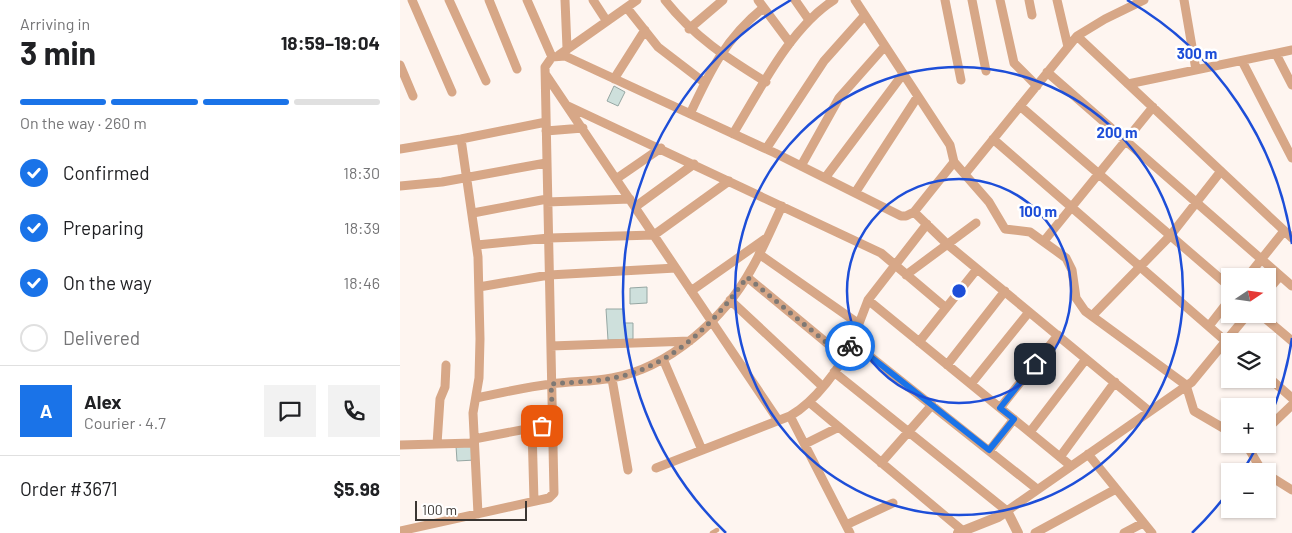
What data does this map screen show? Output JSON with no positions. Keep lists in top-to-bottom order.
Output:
{
  "scale_bar": "100 m",
  "north": "right",
  "page": {
    "heading": ["3 min", "Arriving in", "18:59–19:04"],
    "panel": [
      "Alex",
      "Courier · 4.7",
      "Order #3671",
      "$5.98"
    ],
    "bar": "On the way · 260 m",
    "list": [
      ["Confirmed", "18:30"],
      ["Preparing", "18:39"],
      ["On the way", "18:46"],
      "Delivered"
    ],
    "map_buttons": ["+", "−"],
    "round": "A",
    "scale": "100 m"
  },
  "rings": ["300 m", "200 m", "100 m"]
}
